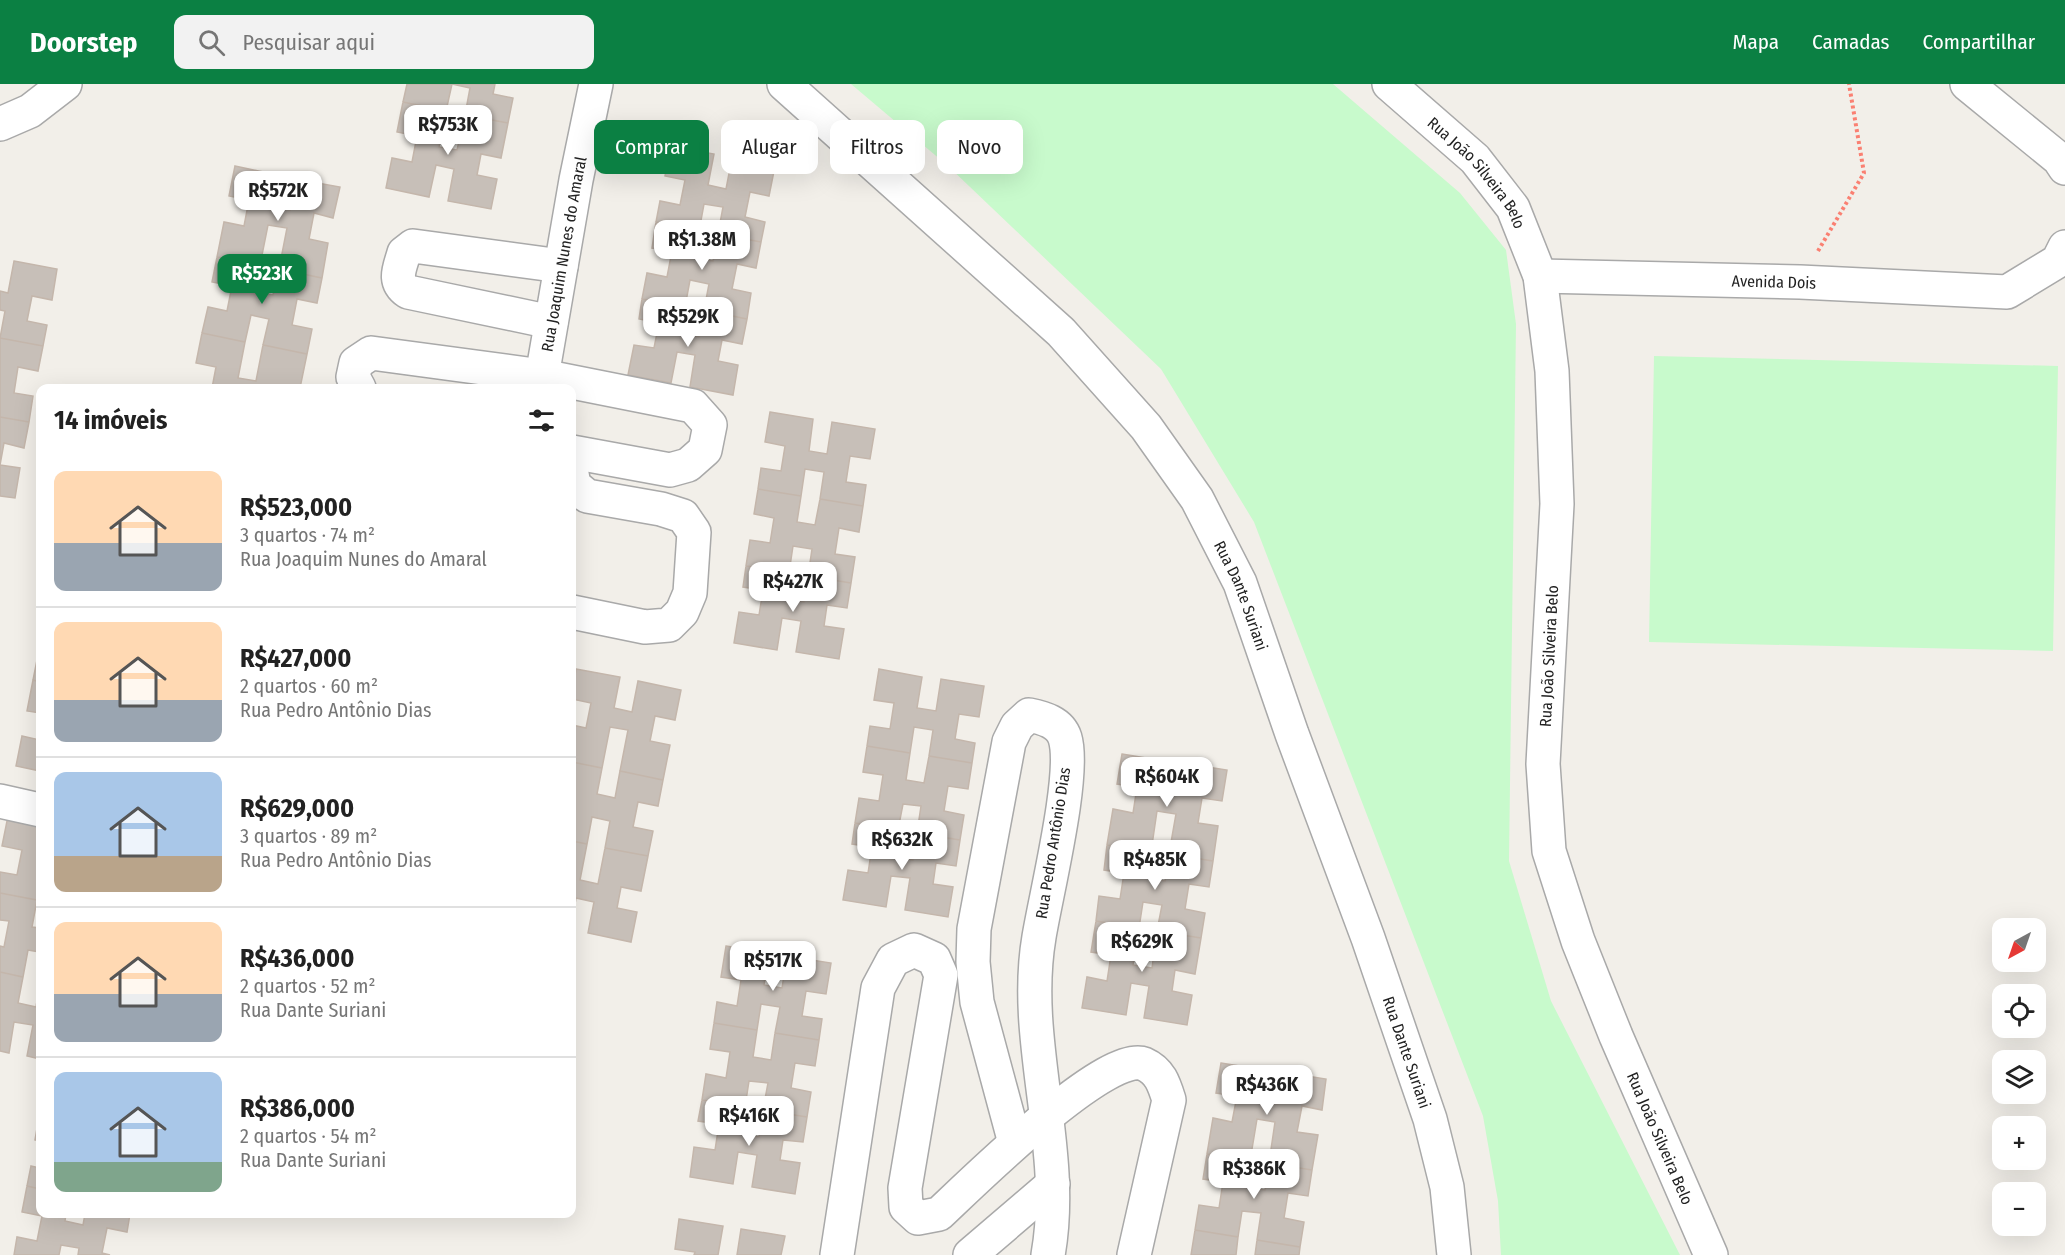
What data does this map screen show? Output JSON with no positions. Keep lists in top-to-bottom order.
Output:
{
  "streets": {
    "street": [
      "Rua João Silveira Belo",
      "Rua Joaquim Nunes do Amaral",
      "Avenida Dois",
      "Rua Dante Suriani",
      "Rua Pedro Antônio Dias"
    ]
  },
  "crossings": [
    ["Rua João Silveira Belo", "Avenida Dois"]
  ],
  "north": "bottom left",
  "page": {
    "header": "Doorstep",
    "search": "Pesquisar aqui",
    "nav": ["Mapa", "Camadas", "Compartilhar"],
    "price": [
      "R$753K",
      "R$572K",
      "R$1.38M",
      "R$523K",
      "R$529K",
      "R$427K",
      "R$604K",
      "R$632K",
      "R$485K",
      "R$629K",
      "R$517K",
      "R$436K",
      "R$416K",
      "R$386K"
    ],
    "chip": [
      "Comprar",
      "Alugar",
      "Filtros",
      "Novo"
    ],
    "heading": "14 imóveis",
    "list": [
      {
        "name": "R$523,000",
        "note": "3 quartos · 74 m² · Rua Joaquim Nunes do Amaral"
      },
      {
        "name": "R$427,000",
        "note": "2 quartos · 60 m² · Rua Pedro Antônio Dias"
      },
      {
        "name": "R$629,000",
        "note": "3 quartos · 89 m² · Rua Pedro Antônio Dias"
      },
      {
        "name": "R$436,000",
        "note": "2 quartos · 52 m² · Rua Dante Suriani"
      },
      {
        "name": "R$386,000",
        "note": "2 quartos · 54 m² · Rua Dante Suriani"
      }
    ],
    "map_buttons": ["+", "−"]
  }
}
